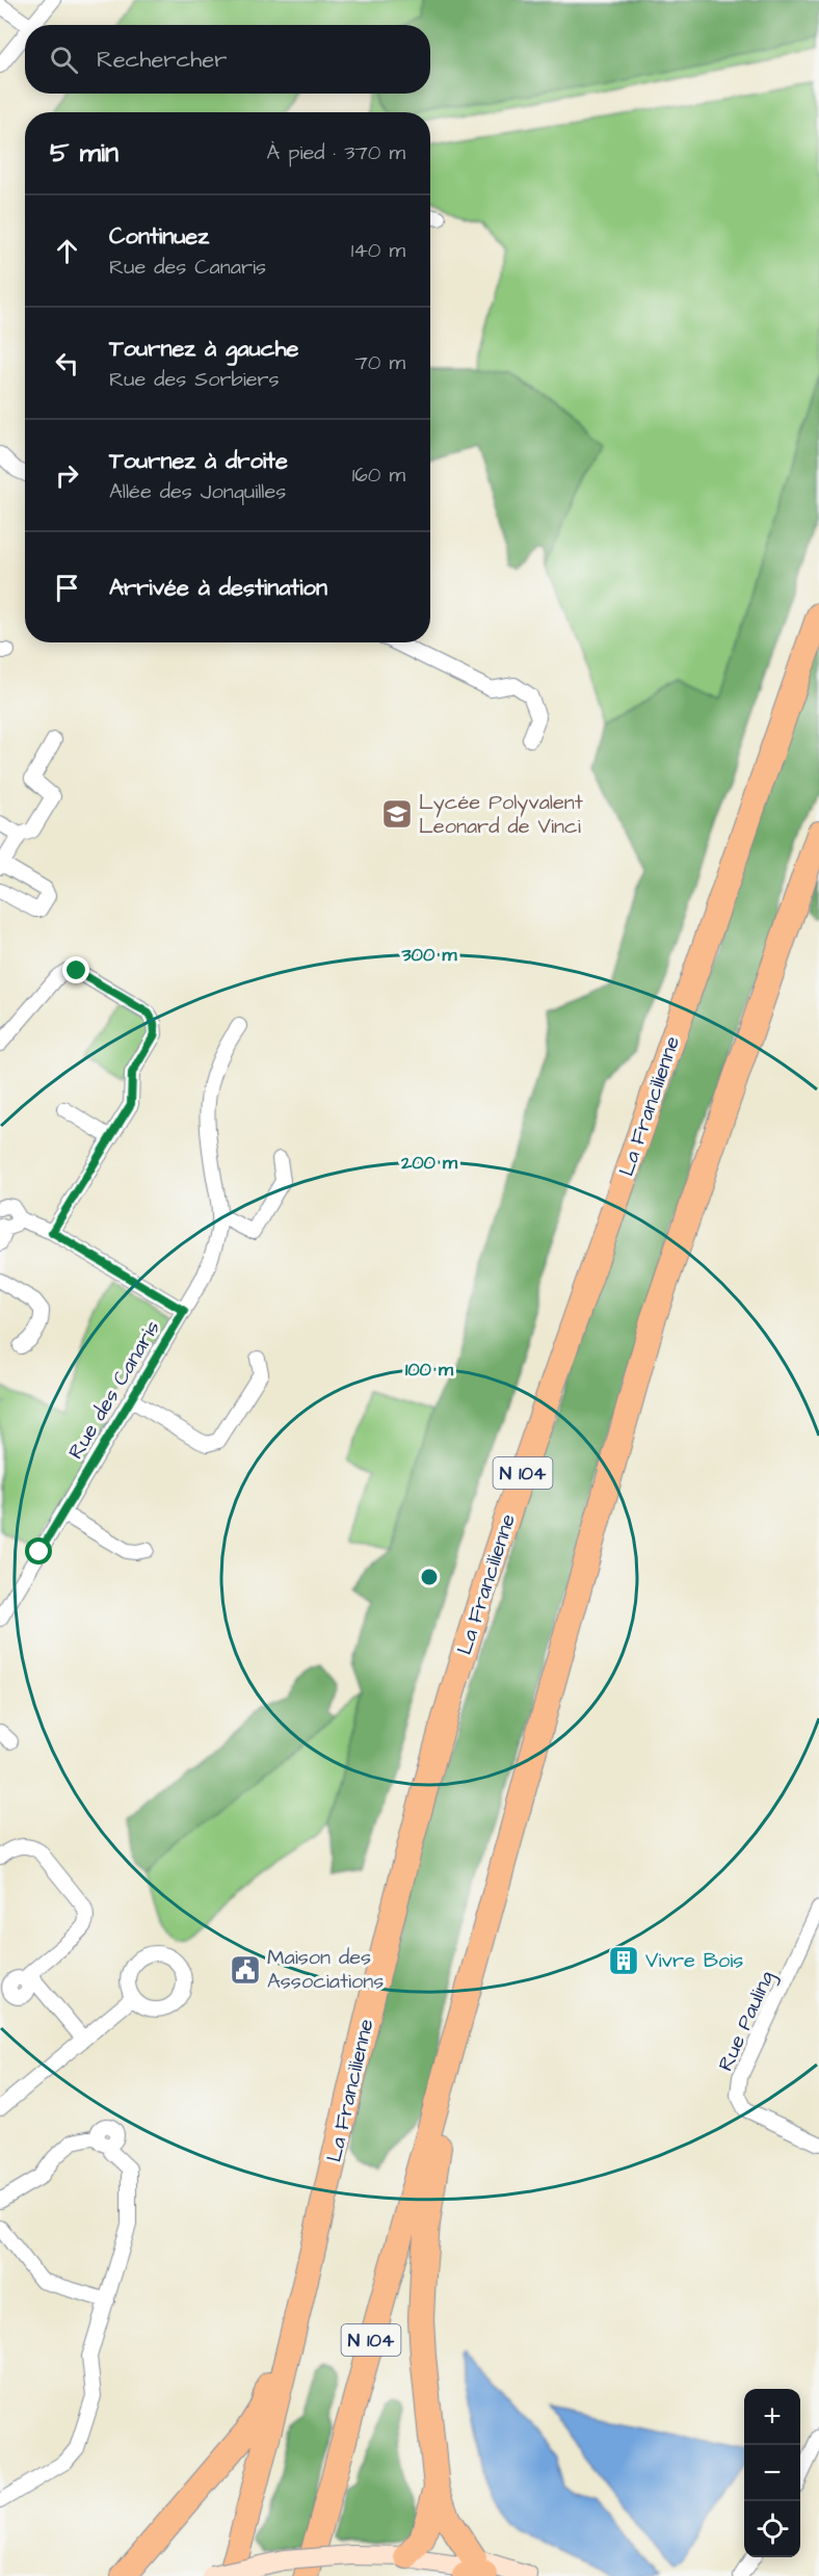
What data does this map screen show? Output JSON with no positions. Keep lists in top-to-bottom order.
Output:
{
  "streets": {
    "highway": ["La Francilienne", "N 104"],
    "street": ["Rue des Canaris", "Rue Pauling"]
  },
  "places": {
    "school or university": ["Lycée Polyvalent Leonard de Vinci"],
    "building": ["Vivre Bois"],
    "public building": ["Maison des Associations"]
  },
  "page": {
    "search": "Rechercher",
    "heading": ["5 min", "À pied · 370 m"],
    "list": [
      ["Continuez", "Rue des Canaris", "140 m"],
      ["Tournez à gauche", "Rue des Sorbiers", "70 m"],
      ["Tournez à droite", "Allée des Jonquilles", "160 m"],
      "Arrivée à destination"
    ],
    "map_buttons": ["+", "−"]
  },
  "rings": ["300 m", "200 m", "100 m"]
}
